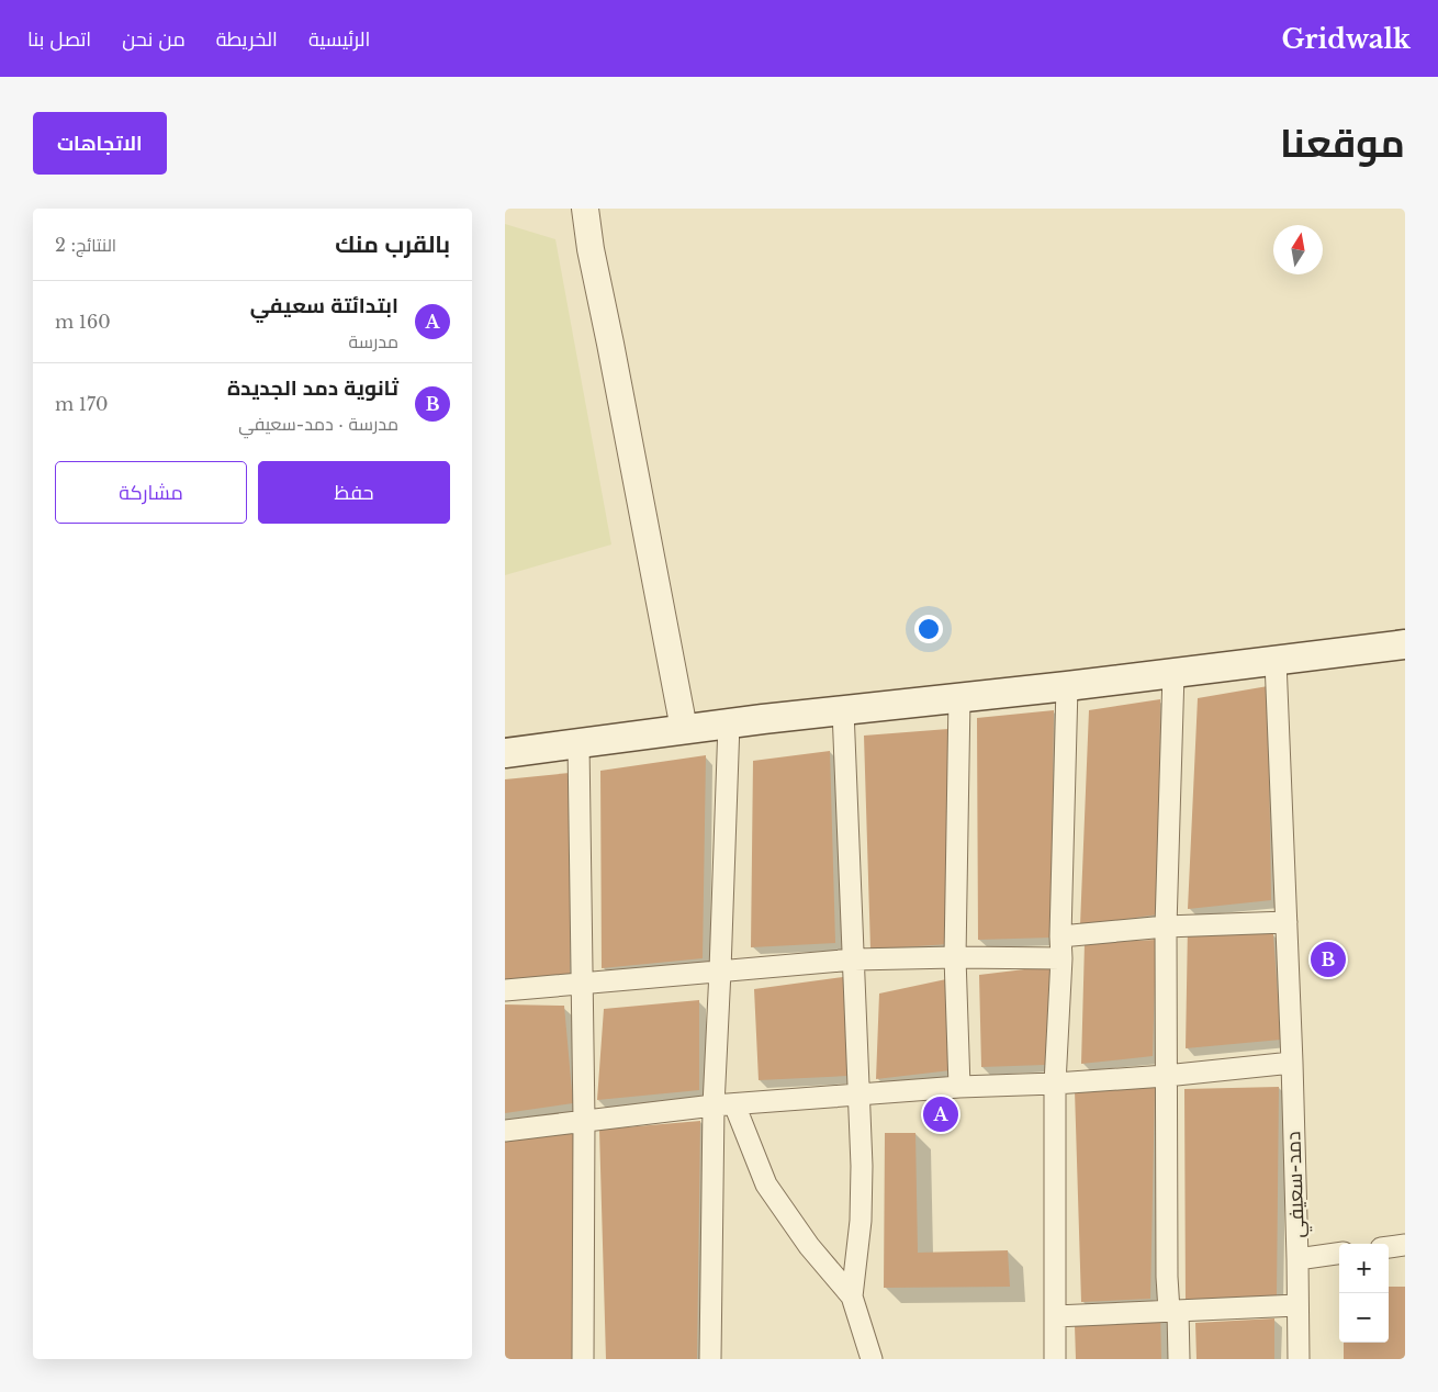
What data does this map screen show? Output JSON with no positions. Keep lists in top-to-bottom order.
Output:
{
  "streets": {
    "street": ["دمد-سعيفي"]
  },
  "north": "top",
  "page": {
    "header": "Gridwalk",
    "nav": [
      "الرئيسية",
      "الخريطة",
      "من نحن",
      "اتصل بنا"
    ],
    "title": "موقعنا",
    "buttons": [
      "الاتجاهات",
      ["حفظ", "مشاركة"]
    ],
    "heading": ["بالقرب منك", "النتائج: 2"],
    "list": [
      {
        "mark": "A",
        "name": "ابتدائتة سعيفي",
        "note": "مدرسة",
        "value": "160 m"
      },
      {
        "mark": "B",
        "name": "ثانوية دمد الجديدة",
        "note": "مدرسة · دمد-سعيفي",
        "value": "170 m"
      }
    ],
    "pins": ["B", "A"],
    "map_buttons": ["+", "−"]
  }
}
